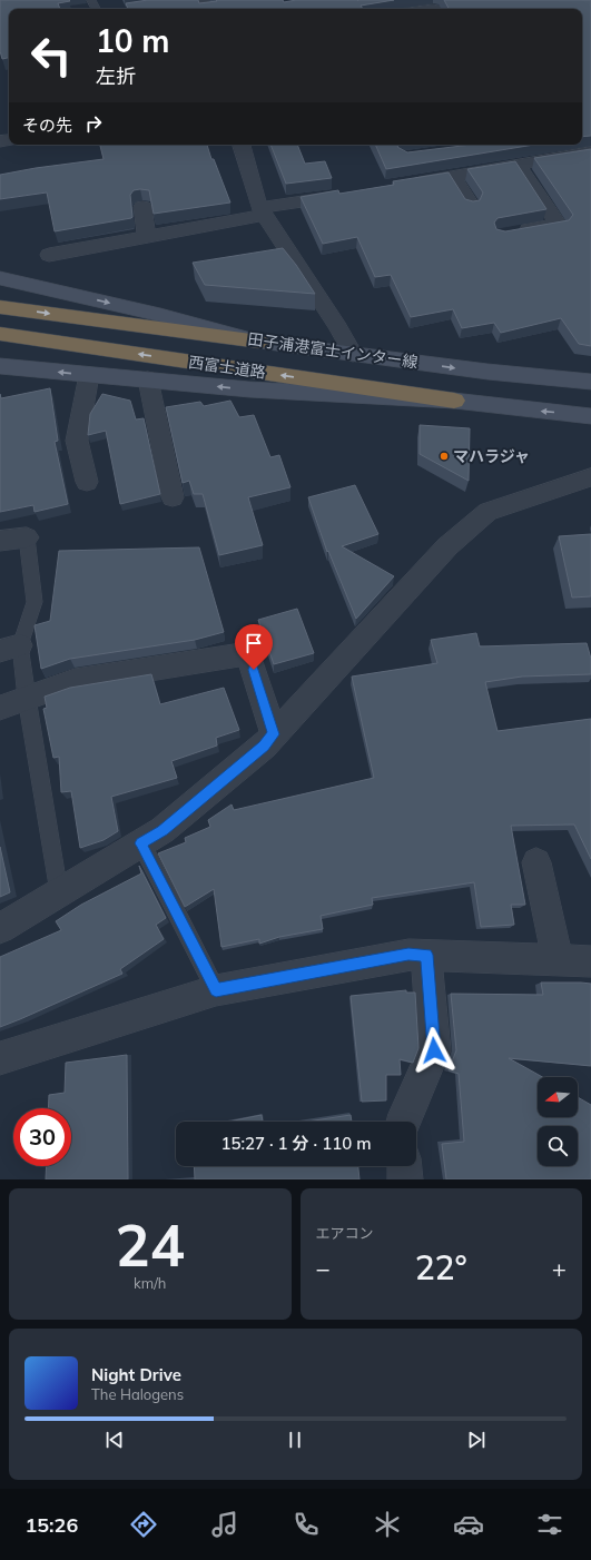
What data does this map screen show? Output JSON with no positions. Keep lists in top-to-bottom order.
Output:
{
  "streets": {
    "highway": ["西富士道路"],
    "main road": ["田子浦港富士インター線"]
  },
  "crossings": [
    ["田子浦港富士インター線", "西富士道路"]
  ],
  "places": ["マハラジャ"],
  "north": "left",
  "page": {
    "turn": ["10 m", "左折"],
    "then": "その先",
    "limit": "30",
    "trip": "15:27 · 1 分 · 110 m",
    "tile": [
      ["24", "km/h"],
      "エアコン"
    ],
    "heat": ["−", "22°", "+"],
    "song": ["Night Drive", "The Halogens"],
    "tabs": "15:26"
  }
}
